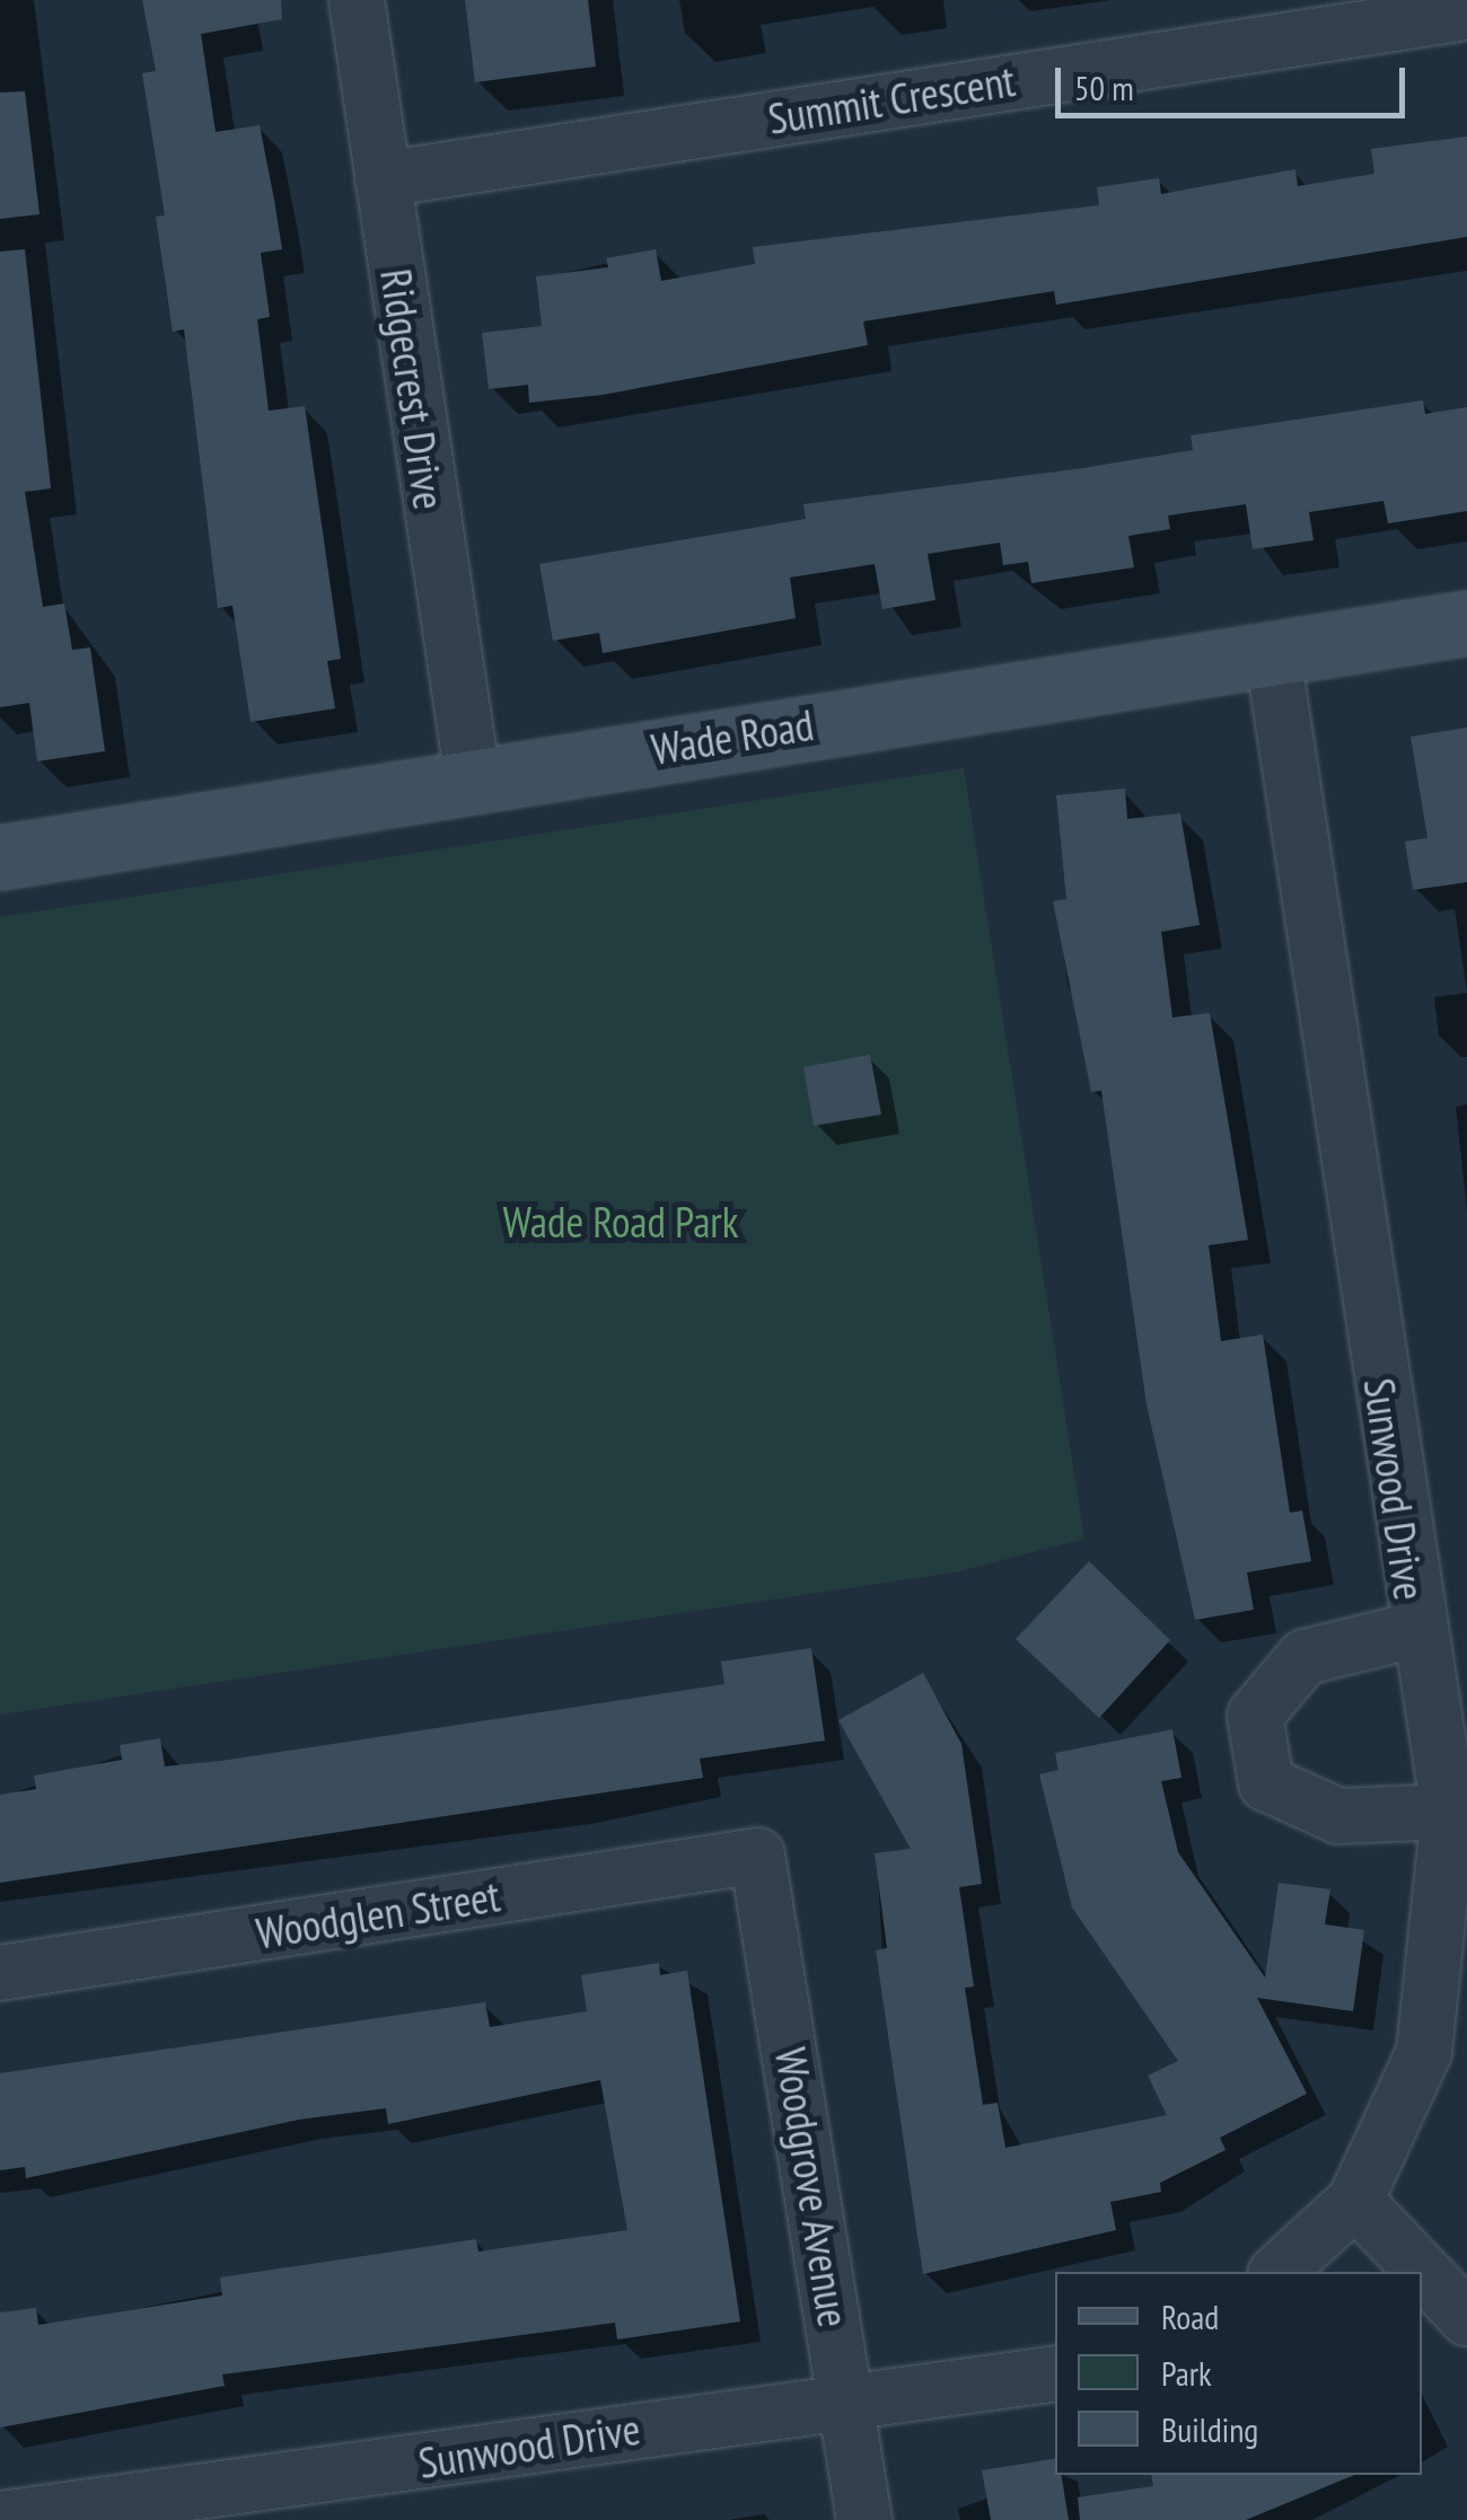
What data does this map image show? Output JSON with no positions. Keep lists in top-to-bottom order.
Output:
{
  "streets": {
    "street": [
      "Summit Crescent",
      "Ridgecrest Drive",
      "Wade Road",
      "Sunwood Drive",
      "Woodglen Street",
      "Woodgrove Avenue"
    ]
  },
  "crossings": [
    ["Summit Crescent", "Ridgecrest Drive"],
    ["Ridgecrest Drive", "Wade Road"],
    ["Wade Road", "Sunwood Drive"],
    ["Sunwood Drive", "Woodgrove Avenue"],
    ["Woodglen Street", "Woodgrove Avenue"]
  ],
  "parks": ["Wade Road Park"],
  "legend": ["Road", "Park", "Building"],
  "scale_bar": "50 m"
}
